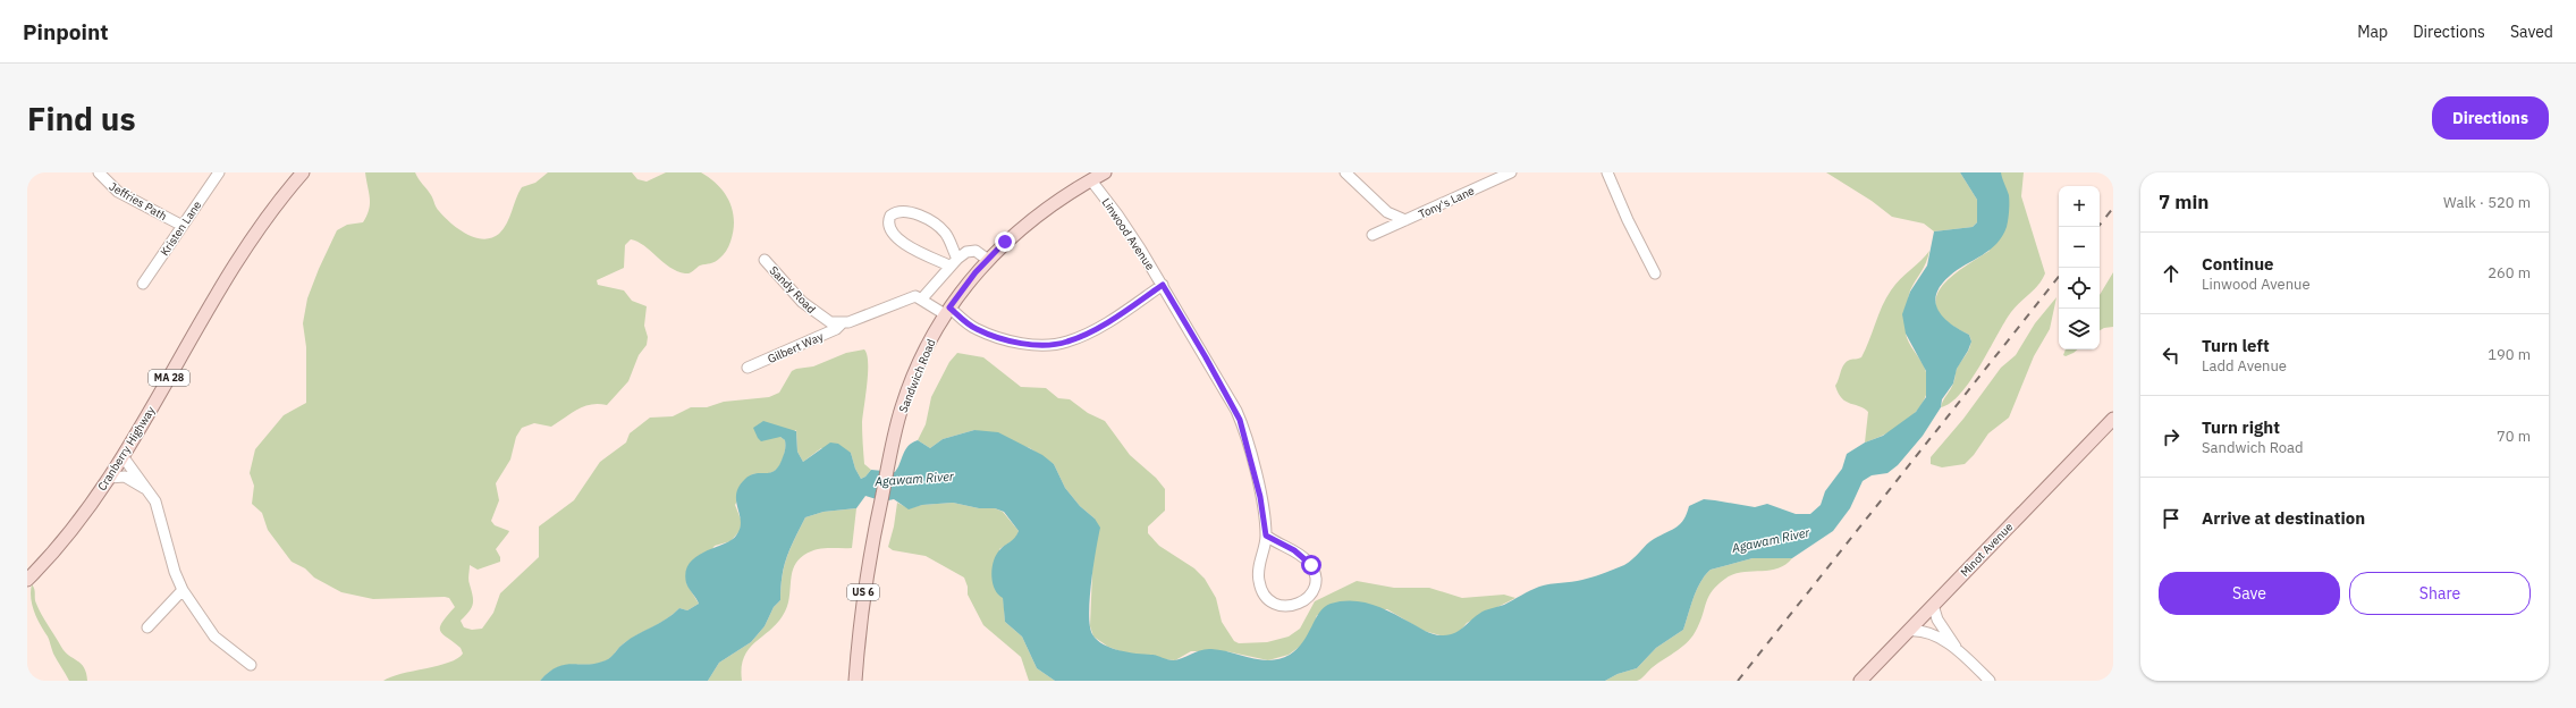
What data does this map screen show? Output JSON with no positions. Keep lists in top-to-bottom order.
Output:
{
  "streets": {
    "main road": [
      "Sandwich Road",
      "MA 28",
      "Cranberry Highway",
      "Minot Avenue",
      "US 6"
    ],
    "street": [
      "Jeffries Path",
      "Tony's Lane",
      "Kristen Lane",
      "Linwood Avenue",
      "Sandy Road",
      "Gilbert Way"
    ]
  },
  "crossings": [
    ["Jeffries Path", "Kristen Lane"],
    ["Linwood Avenue", "Sandwich Road"],
    ["Sandy Road", "Gilbert Way"]
  ],
  "water": ["Agawam River"],
  "page": {
    "header": "Pinpoint",
    "nav": ["Map", "Directions", "Saved"],
    "buttons": [
      "Directions",
      ["Save", "Share"]
    ],
    "title": "Find us",
    "heading": ["7 min", "Walk · 520 m"],
    "map_buttons": ["+", "−"],
    "list": [
      ["Continue", "Linwood Avenue", "260 m"],
      ["Turn left", "Ladd Avenue", "190 m"],
      ["Turn right", "Sandwich Road", "70 m"],
      "Arrive at destination"
    ]
  }
}
